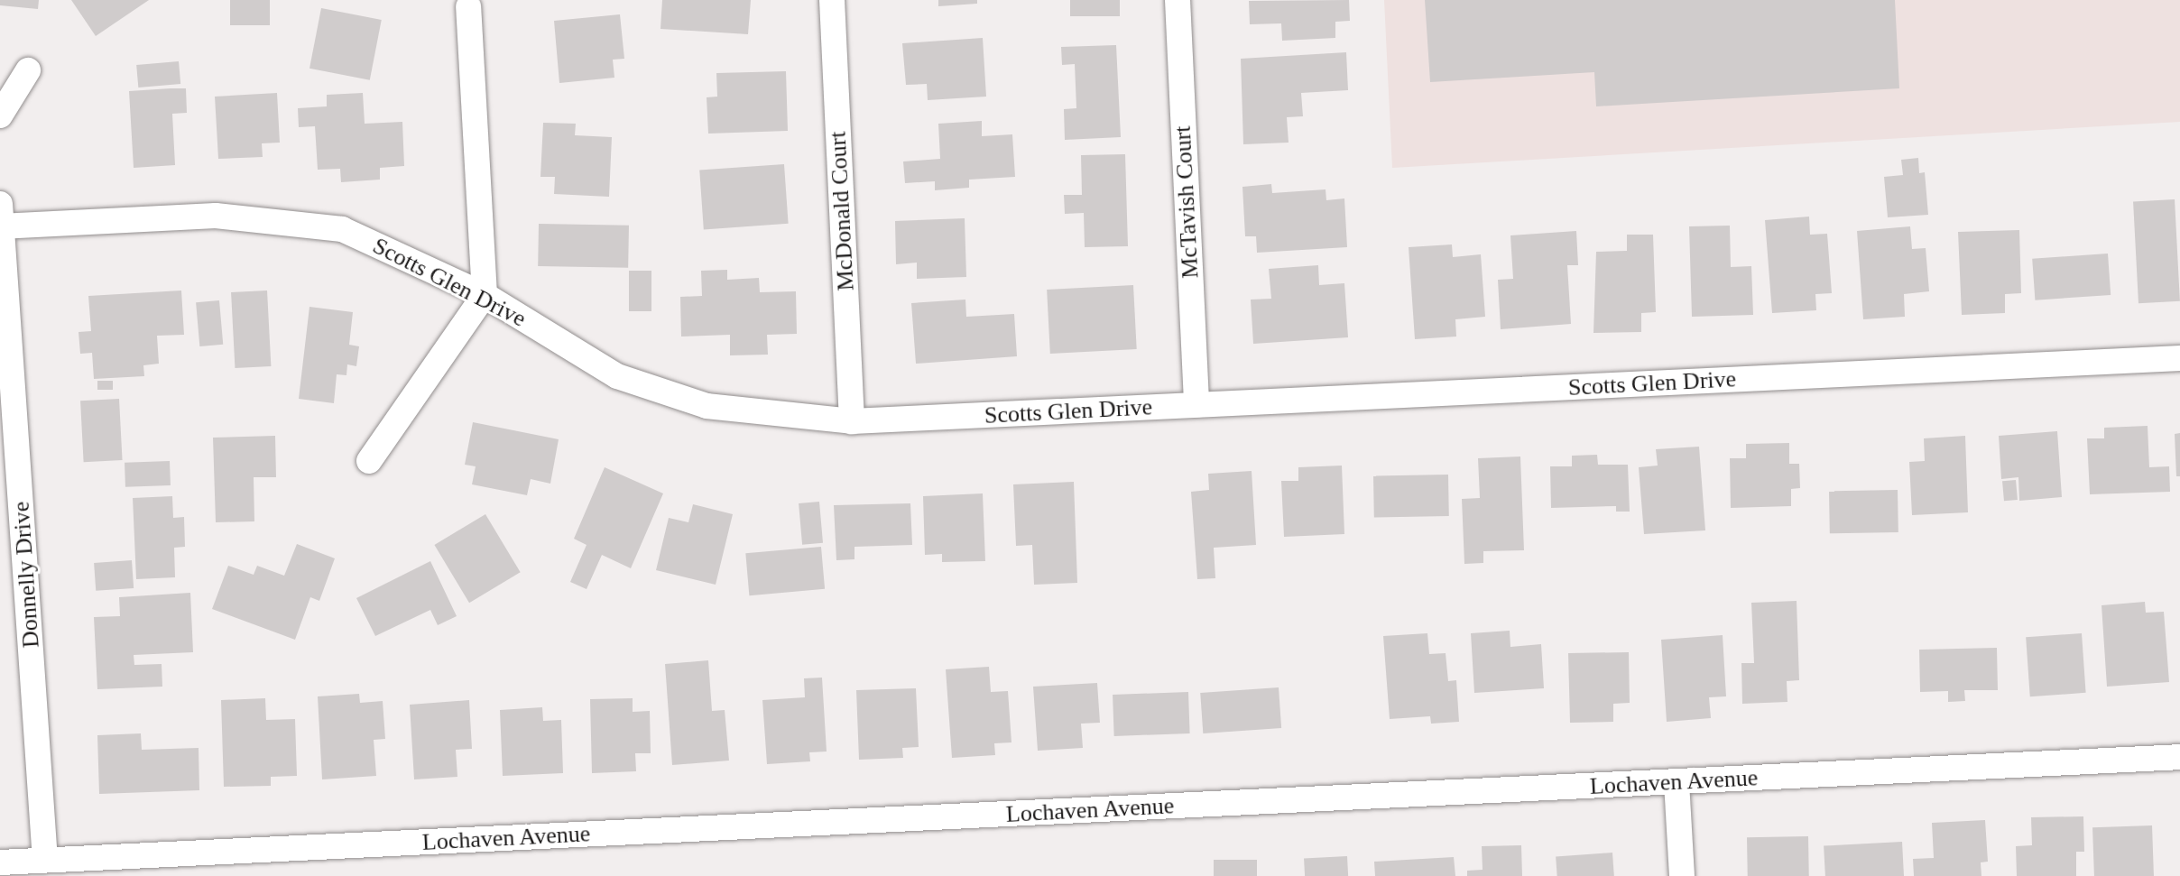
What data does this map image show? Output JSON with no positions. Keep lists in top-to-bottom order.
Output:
{
  "streets": {
    "street": [
      "McTavish Court",
      "McDonald Court",
      "Scotts Glen Drive",
      "Donnelly Drive",
      "Lochaven Avenue"
    ]
  },
  "crossings": [
    ["McTavish Court", "Scotts Glen Drive"],
    ["McDonald Court", "Scotts Glen Drive"],
    ["Scotts Glen Drive", "Donnelly Drive"],
    ["Donnelly Drive", "Lochaven Avenue"]
  ]
}
